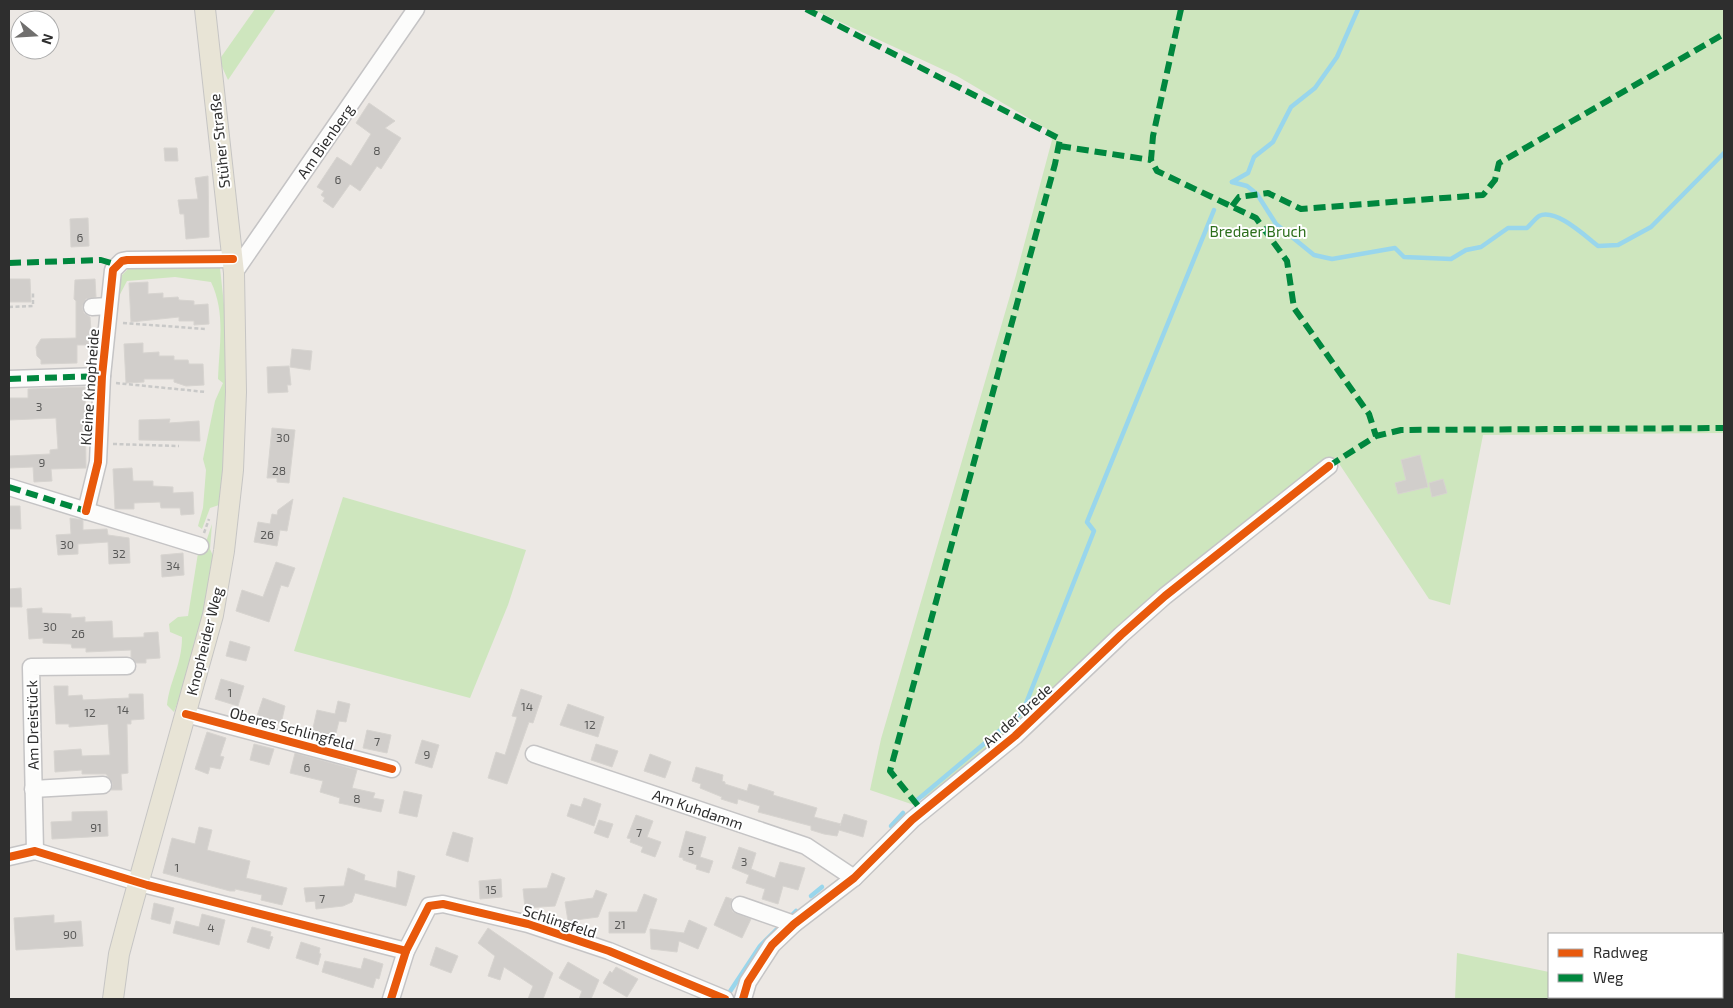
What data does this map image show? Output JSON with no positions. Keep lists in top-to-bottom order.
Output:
{
  "streets": {
    "main road": ["Stüher Straße", "Knopheider Weg"],
    "street": [
      "Am Bienberg",
      "Kleine Knopheide",
      "An der Brede",
      "Am Dreistück",
      "Oberes Schlingfeld",
      "Am Kuhdamm",
      "Schlingfeld"
    ]
  },
  "crossings": [
    ["Stüher Straße", "Am Bienberg"],
    ["Stüher Straße", "Kleine Knopheide"],
    ["Stüher Straße", "Knopheider Weg"],
    ["Am Bienberg", "Kleine Knopheide"],
    ["Am Bienberg", "Knopheider Weg"],
    ["Kleine Knopheide", "Knopheider Weg"],
    ["Knopheider Weg", "Oberes Schlingfeld"],
    ["An der Brede", "Am Kuhdamm"]
  ],
  "parks": ["Bredaer Bruch"],
  "house_numbers": [
    "8",
    "6",
    "6",
    "3",
    "30",
    "9",
    "28",
    "26",
    "30",
    "32",
    "34",
    "30",
    "26",
    "1",
    "14",
    "14",
    "12",
    "12",
    "7",
    "9",
    "6",
    "8",
    "91",
    "7",
    "5",
    "3",
    "1",
    "15",
    "7",
    "21",
    "4",
    "90"
  ],
  "legend": ["Radweg", "Weg"],
  "north": "right"
}
